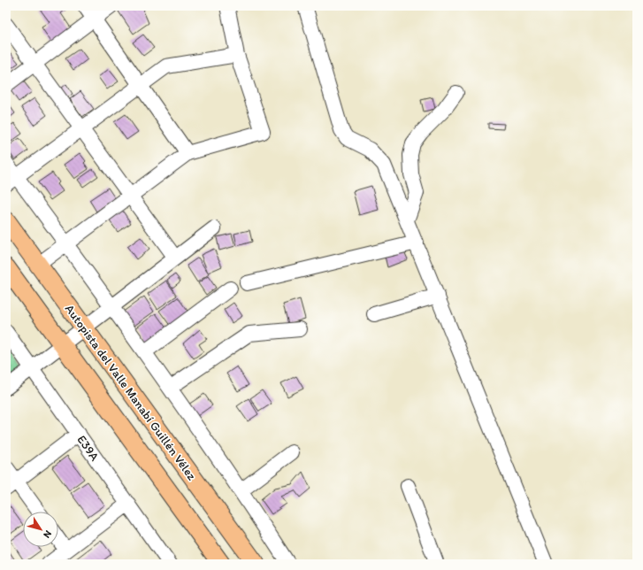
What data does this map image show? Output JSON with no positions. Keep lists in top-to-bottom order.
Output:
{
  "streets": {
    "main road": ["Autopista del Valle Manabí Guillén Vélez"],
    "street": ["E39A"]
  },
  "north": "bottom right"
}
